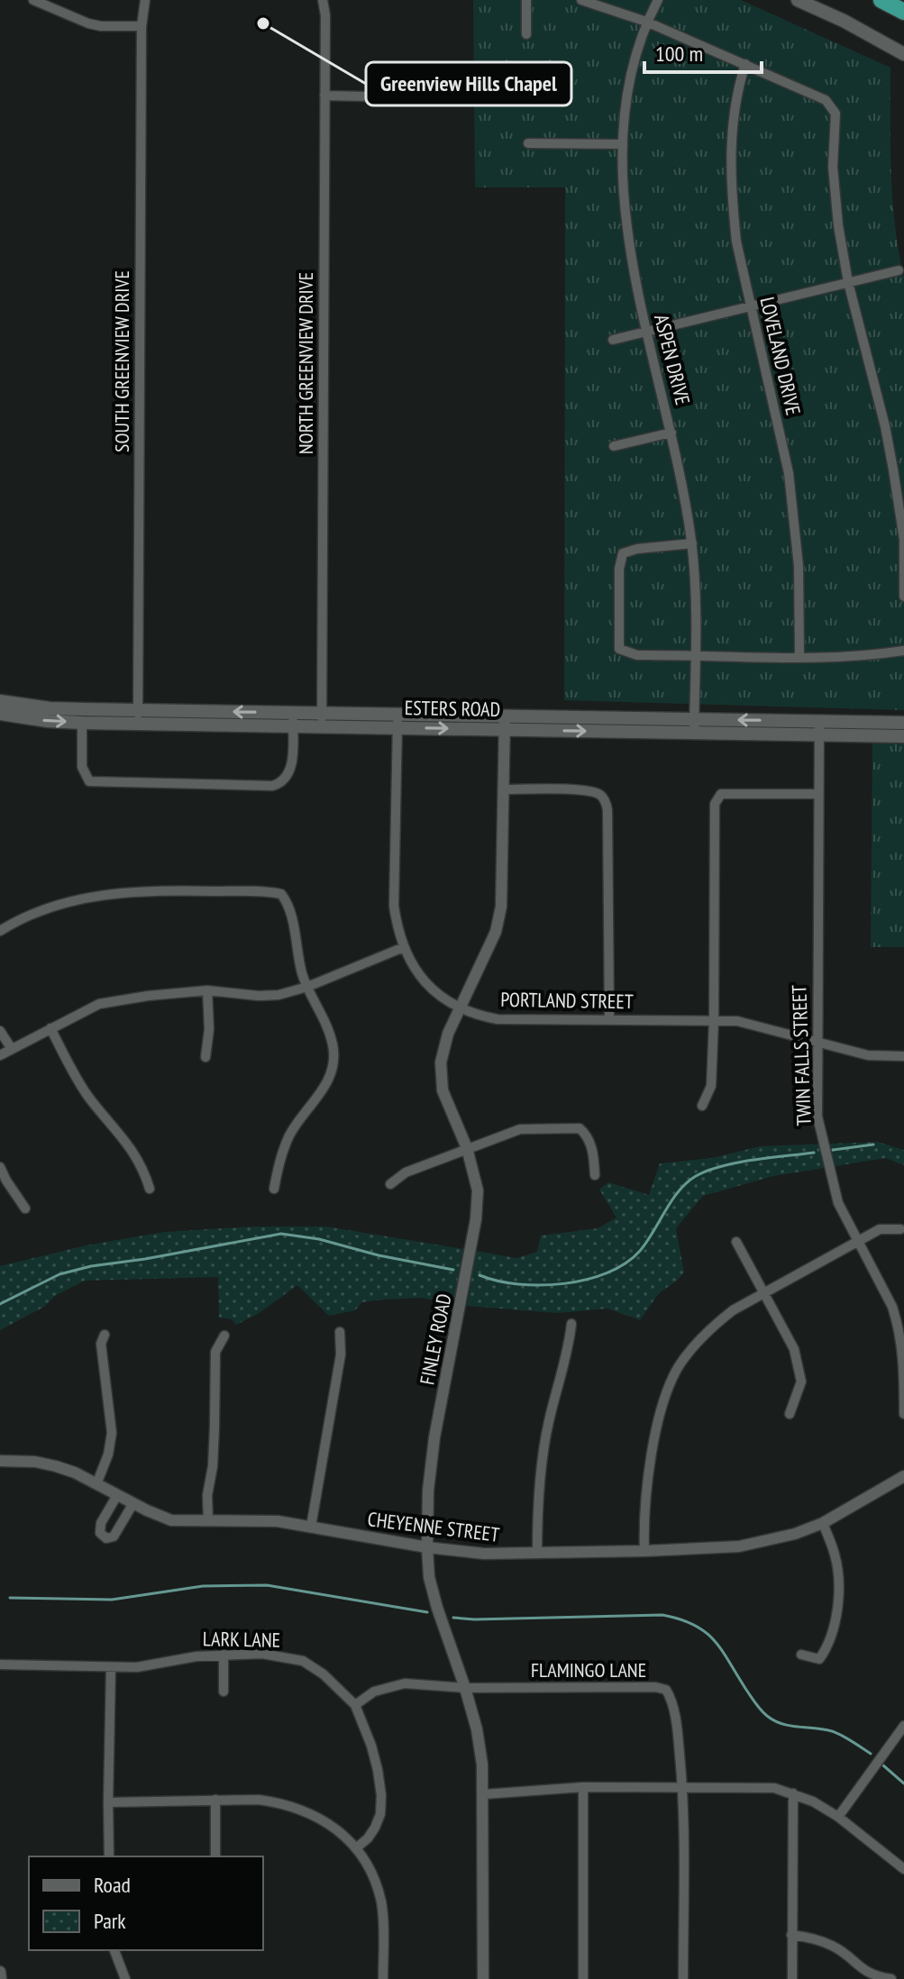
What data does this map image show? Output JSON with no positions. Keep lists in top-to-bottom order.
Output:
{
  "streets": {
    "main road": ["ESTERS ROAD"],
    "street": [
      "LOVELAND DRIVE",
      "ASPEN DRIVE",
      "SOUTH GREENVIEW DRIVE",
      "NORTH GREENVIEW DRIVE",
      "PORTLAND STREET",
      "TWIN FALLS STREET",
      "FINLEY ROAD",
      "CHEYENNE STREET",
      "LARK LANE",
      "FLAMINGO LANE"
    ]
  },
  "crossings": [
    ["ASPEN DRIVE", "ESTERS ROAD"],
    ["SOUTH GREENVIEW DRIVE", "ESTERS ROAD"],
    ["NORTH GREENVIEW DRIVE", "ESTERS ROAD"],
    ["ESTERS ROAD", "PORTLAND STREET"],
    ["ESTERS ROAD", "TWIN FALLS STREET"],
    ["ESTERS ROAD", "FINLEY ROAD"],
    ["PORTLAND STREET", "TWIN FALLS STREET"],
    ["PORTLAND STREET", "FINLEY ROAD"],
    ["FINLEY ROAD", "CHEYENNE STREET"],
    ["FINLEY ROAD", "FLAMINGO LANE"],
    ["LARK LANE", "FLAMINGO LANE"]
  ],
  "places": ["Greenview Hills Chapel"],
  "legend": ["Road", "Park"],
  "scale_bar": "100 m"
}
